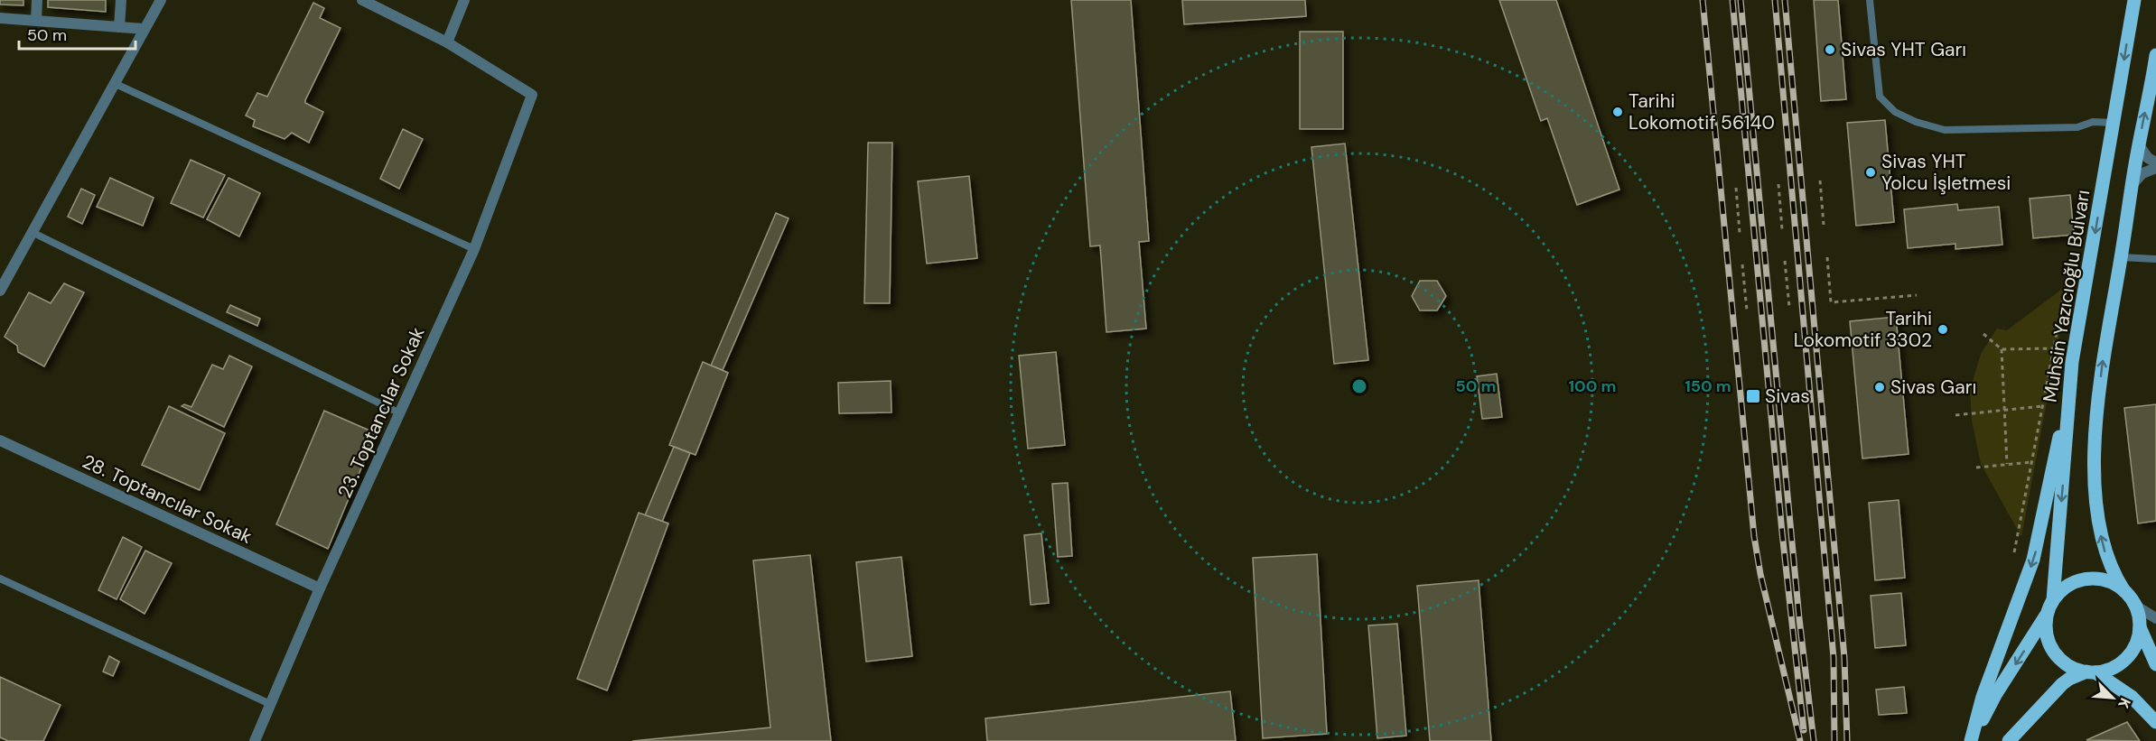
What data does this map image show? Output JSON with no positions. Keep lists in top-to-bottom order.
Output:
{
  "streets": {
    "main road": ["Muhsin Yazıcıoğlu Bulvarı"],
    "street": ["23. Toptancılar Sokak", "28. Toptancılar Sokak"]
  },
  "crossings": [
    ["23. Toptancılar Sokak", "28. Toptancılar Sokak"]
  ],
  "places": {
    "other": [
      "Sivas YHT Garı",
      "Tarihi Lokomotif 56140",
      "Sivas YHT Yolcu İşletmesi",
      "Tarihi Lokomotif 3302",
      "Sivas Garı"
    ],
    "transit": ["Sivas"]
  },
  "scale_bar": "50 m",
  "north": "bottom right",
  "rings": ["50 m", "100 m", "150 m"]
}
